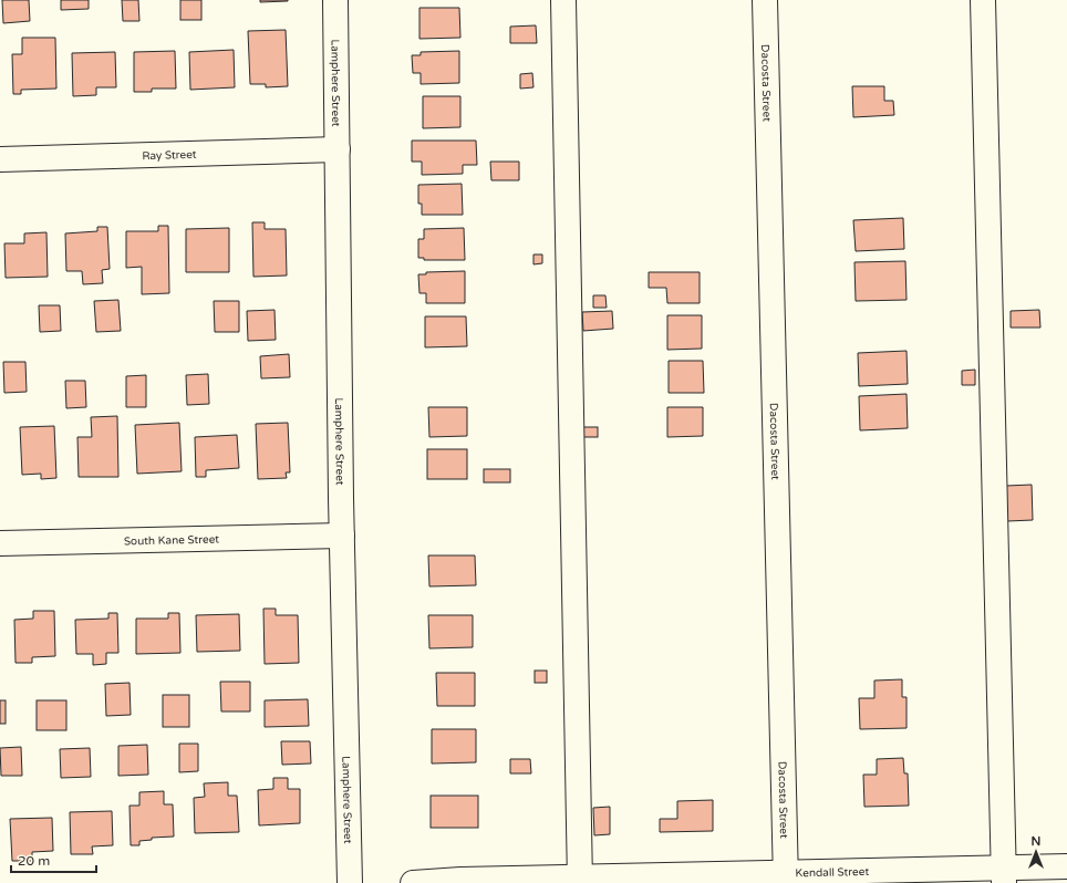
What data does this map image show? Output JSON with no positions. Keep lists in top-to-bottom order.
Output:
{
  "streets": {
    "street": [
      "Lamphere Street",
      "Dacosta Street",
      "Ray Street",
      "South Kane Street",
      "Kendall Street"
    ]
  },
  "crossings": [
    ["Lamphere Street", "Ray Street"],
    ["Lamphere Street", "South Kane Street"],
    ["Dacosta Street", "Kendall Street"]
  ],
  "scale_bar": "20 m",
  "north": "top"
}
